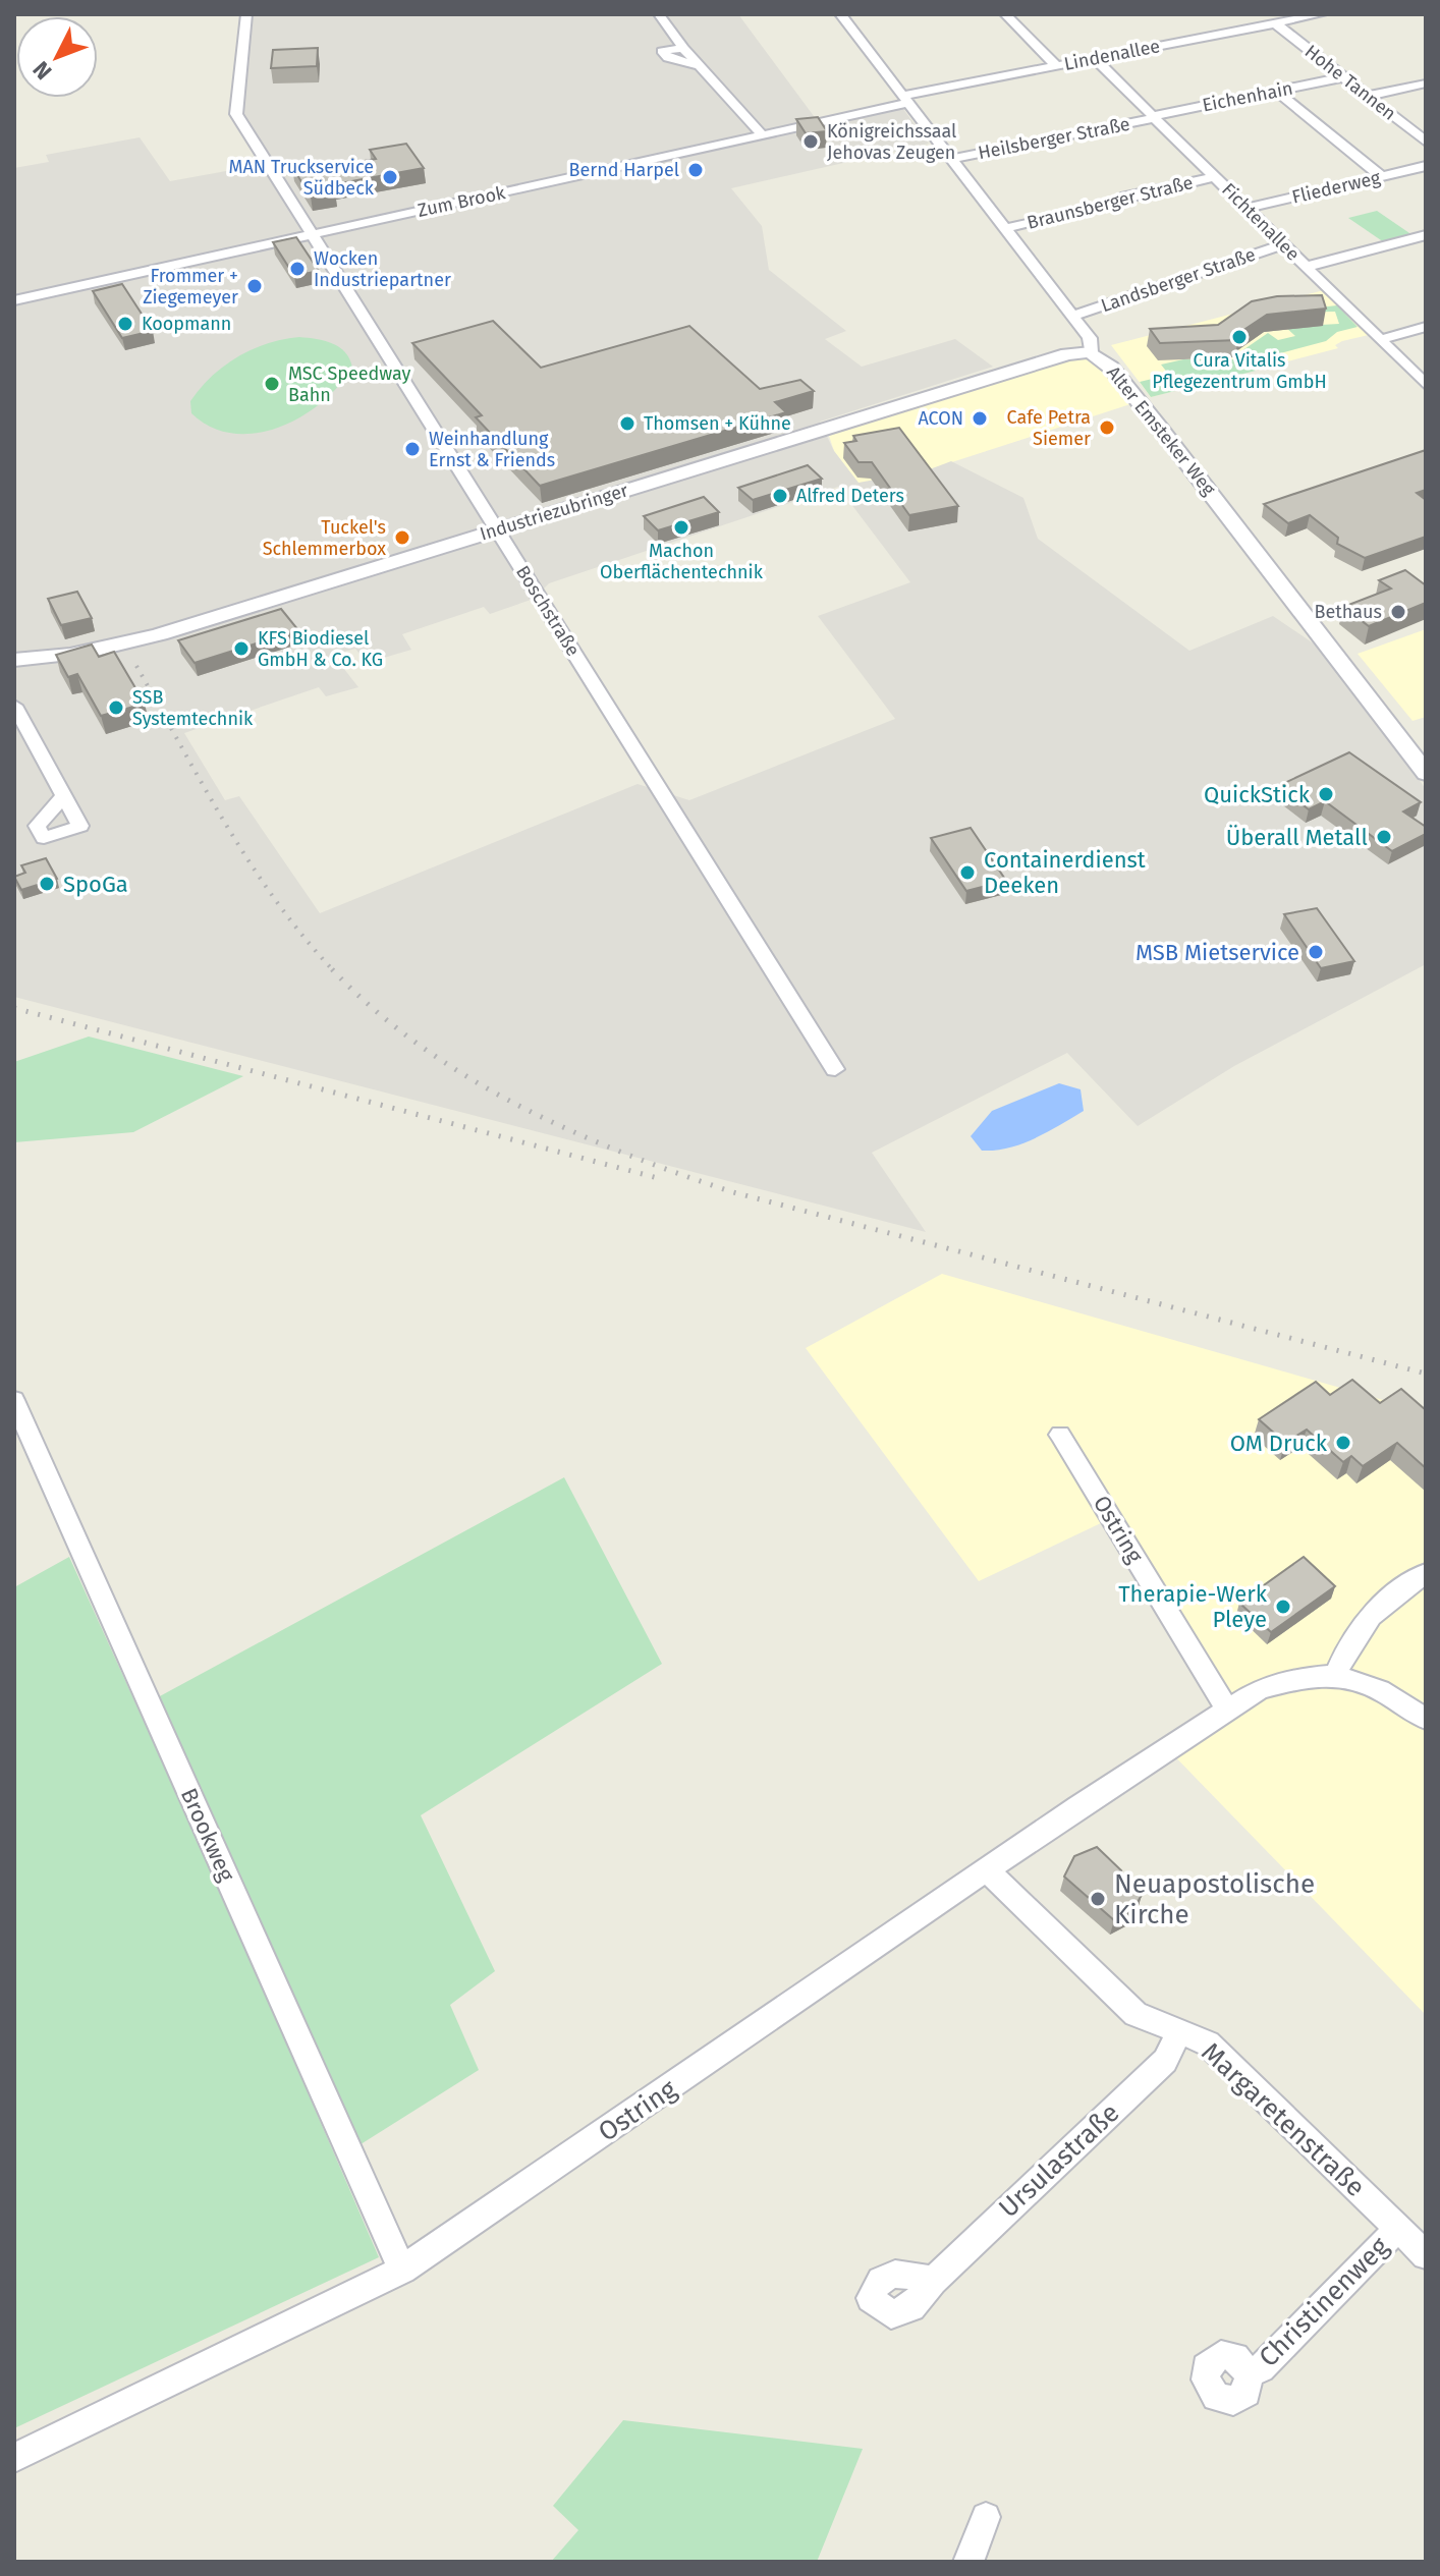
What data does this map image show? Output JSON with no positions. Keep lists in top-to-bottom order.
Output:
{
  "streets": {
    "street": [
      "Lindenallee",
      "Hohe Tannen",
      "Eichenhain",
      "Heilsberger Straße",
      "Fliederweg",
      "Zum Brook",
      "Braunsberger Straße",
      "Fichtenallee",
      "Landsberger Straße",
      "Alter Emsteker Weg",
      "Industriezubringer",
      "Boschstraße",
      "Ostring",
      "Brookweg",
      "Margaretenstraße",
      "Ursulastraße",
      "Christinenweg"
    ]
  },
  "crossings": [
    ["Lindenallee", "Hohe Tannen"],
    ["Lindenallee", "Zum Brook"],
    ["Lindenallee", "Fichtenallee"],
    ["Lindenallee", "Alter Emsteker Weg"],
    ["Hohe Tannen", "Eichenhain"],
    ["Eichenhain", "Heilsberger Straße"],
    ["Eichenhain", "Fichtenallee"],
    ["Heilsberger Straße", "Fichtenallee"],
    ["Heilsberger Straße", "Alter Emsteker Weg"],
    ["Fliederweg", "Fichtenallee"],
    ["Zum Brook", "Alter Emsteker Weg"],
    ["Zum Brook", "Boschstraße"],
    ["Braunsberger Straße", "Fichtenallee"],
    ["Braunsberger Straße", "Alter Emsteker Weg"],
    ["Fichtenallee", "Landsberger Straße"],
    ["Landsberger Straße", "Alter Emsteker Weg"],
    ["Alter Emsteker Weg", "Industriezubringer"],
    ["Industriezubringer", "Boschstraße"],
    ["Ostring", "Brookweg"],
    ["Ostring", "Margaretenstraße"],
    ["Margaretenstraße", "Ursulastraße"],
    ["Margaretenstraße", "Christinenweg"]
  ],
  "places": [
    "Königreichssaal Jehovas Zeugen",
    "Bernd Harpel",
    "MAN Truckservice Südbeck",
    "Wocken Industriepartner",
    "Frommer + Ziegemeyer",
    "Koopmann",
    "Cura Vitalis Pflegezentrum GmbH",
    "MSC Speedway Bahn",
    "ACON",
    "Thomsen + Kühne",
    "Cafe Petra Siemer",
    "Weinhandlung Ernst & Friends",
    "Alfred Deters",
    "Machon Oberflächentechnik",
    "Tuckel's Schlemmerbox",
    "Bethaus",
    "KFS Biodiesel GmbH & Co. KG",
    "SSB Systemtechnik",
    "QuickStick",
    "Überall Metall",
    "Containerdienst Deeken",
    "SpoGa",
    "MSB Mietservice",
    "OM Druck",
    "Therapie-Werk Pleye",
    "Neuapostolische Kirche"
  ],
  "north": "bottom left"
}
